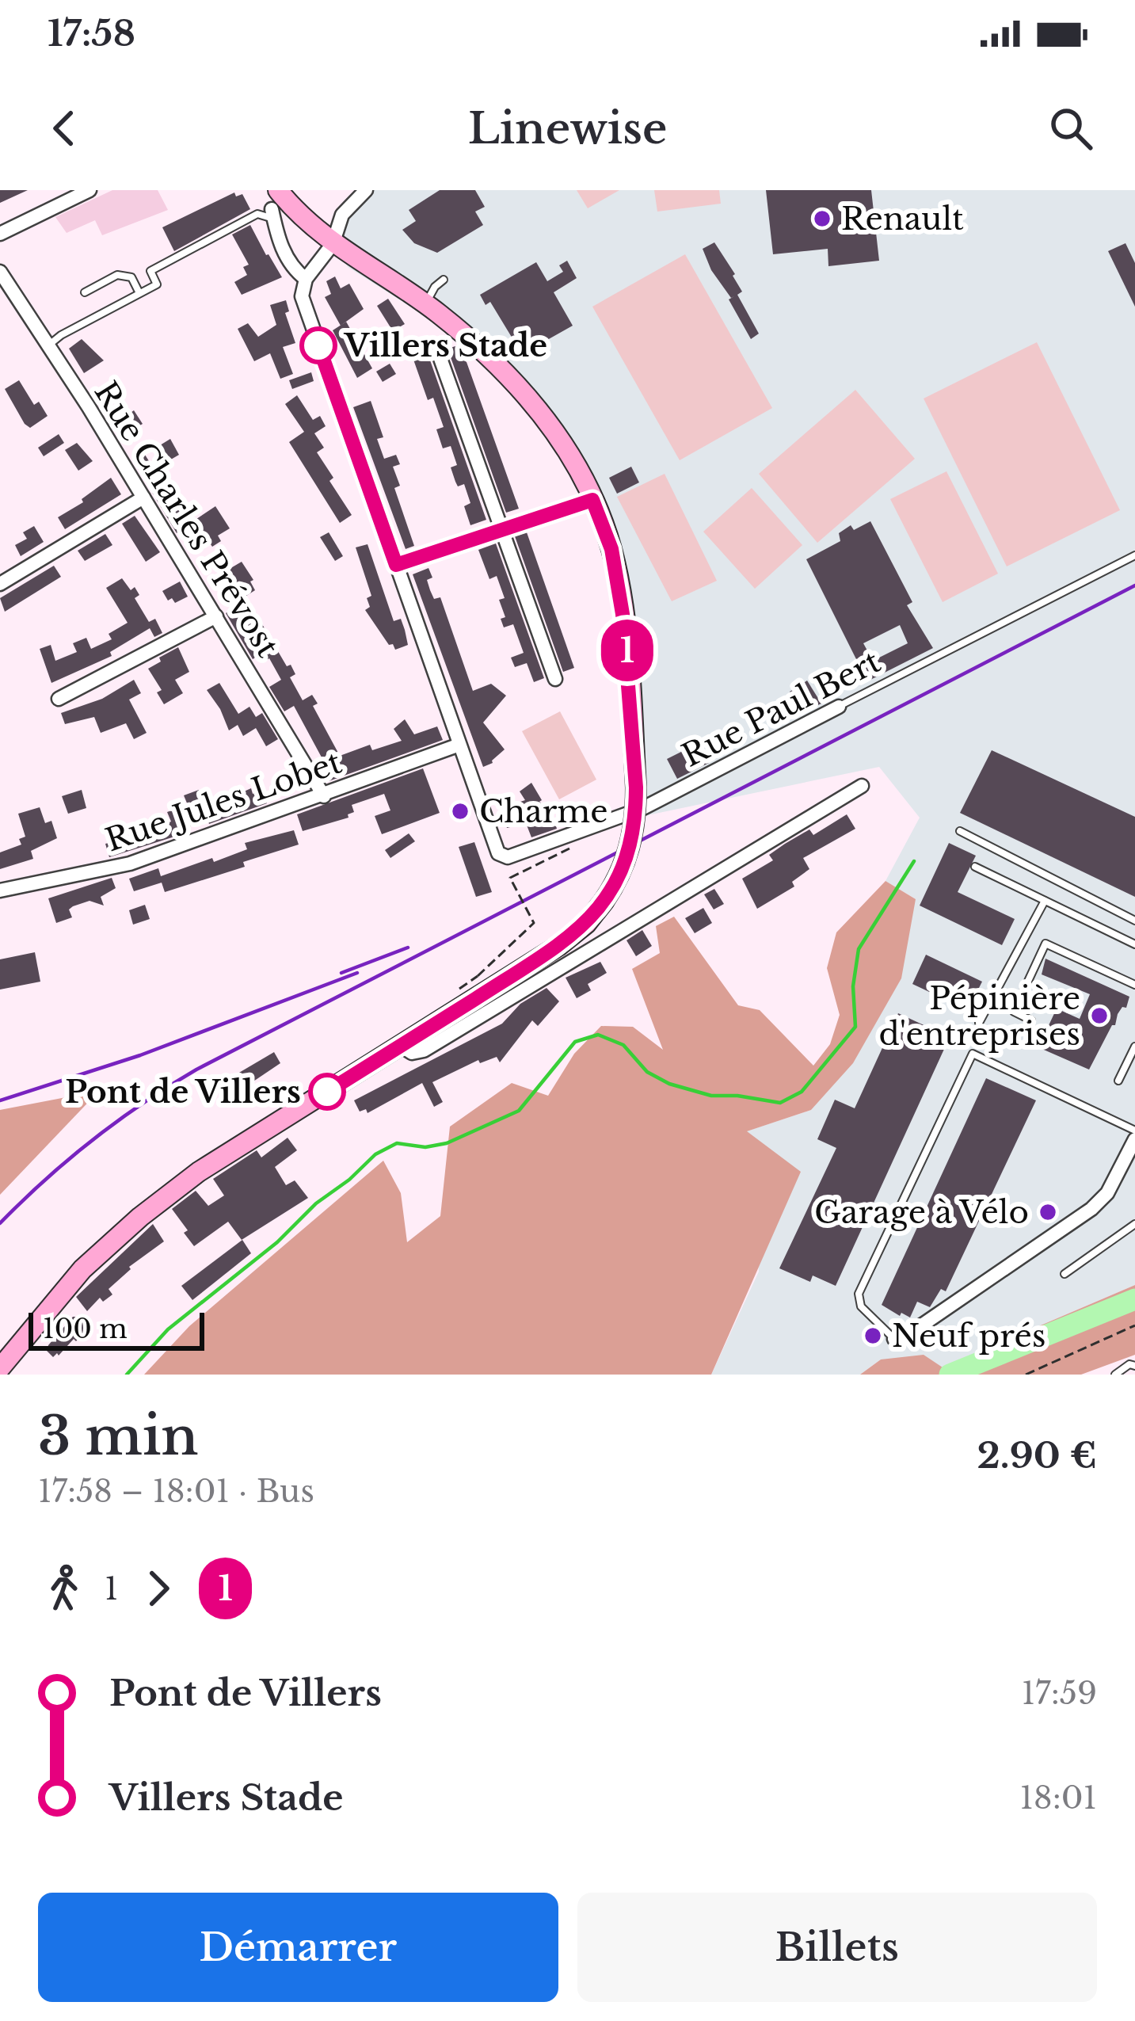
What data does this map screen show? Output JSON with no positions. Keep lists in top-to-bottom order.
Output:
{
  "streets": {
    "street": ["Rue Charles Prévost", "Rue Paul Bert", "Rue Jules Lobet"]
  },
  "crossings": [
    ["Rue Charles Prévost", "Rue Jules Lobet"],
    ["Rue Paul Bert", "Rue Jules Lobet"]
  ],
  "places": [
    "Renault",
    "Villers Stade",
    "Charme",
    "Pépinière d'entreprises",
    "Pont de Villers",
    "Garage à Vélo",
    "Neuf prés"
  ],
  "lines": ["bus line 1"],
  "scale_bar": "100 m",
  "page": {
    "status": "17:58",
    "header": "Linewise",
    "on_map": "1",
    "scale": "100 m",
    "heading": ["3 min", "17:58 – 18:01 · Bus", "2.90 €"],
    "legs": ["1", "1"],
    "list": [
      {
        "name": "Pont de Villers",
        "value": "17:59"
      },
      {
        "name": "Villers Stade",
        "value": "18:01"
      }
    ],
    "buttons": ["Démarrer", "Billets"]
  }
}
